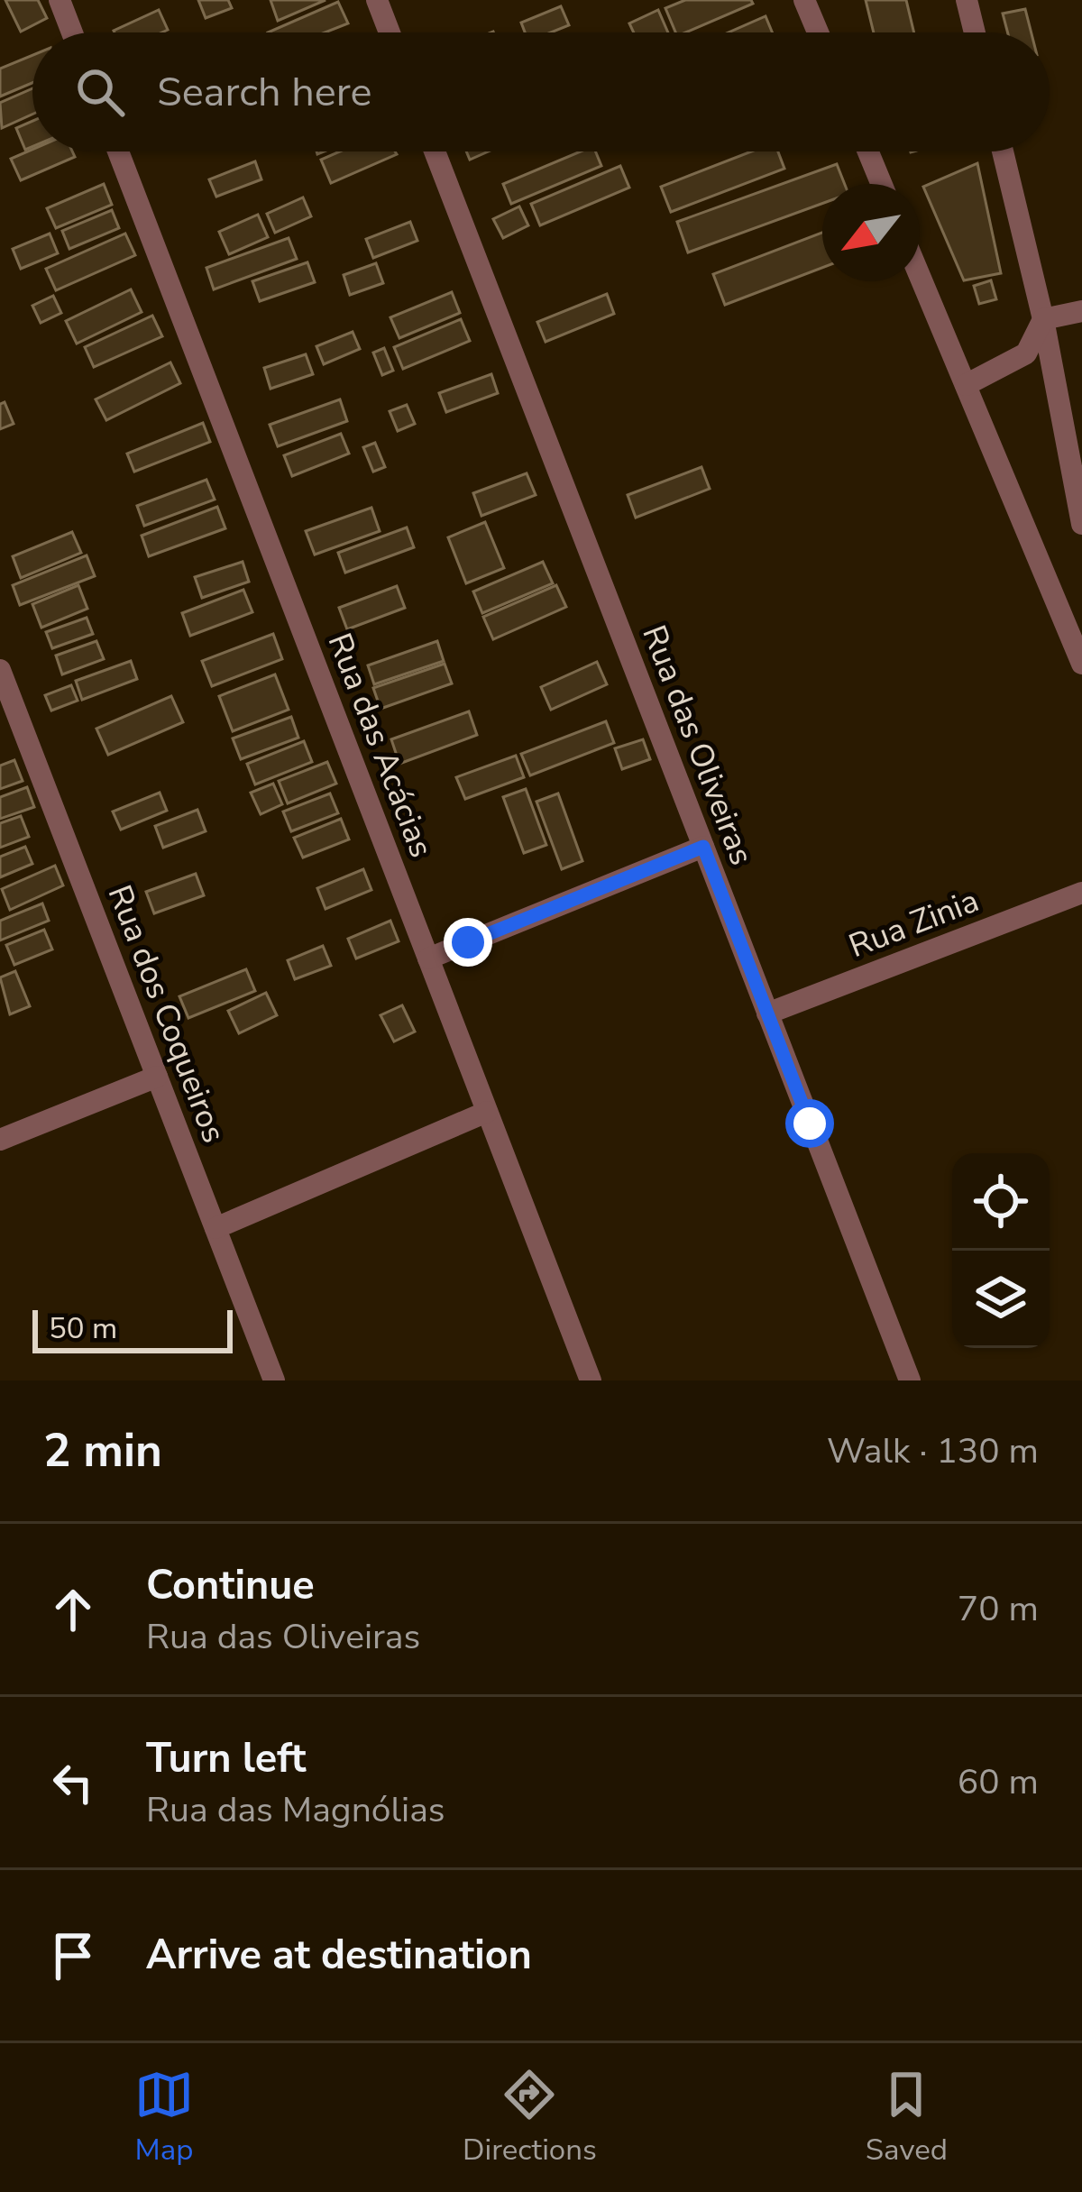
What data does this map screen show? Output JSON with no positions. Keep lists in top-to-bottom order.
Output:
{
  "streets": {
    "street": [
      "Rua das Acácias",
      "Rua das Oliveiras",
      "Rua Zinia",
      "Rua dos Coqueiros"
    ]
  },
  "crossings": [
    ["Rua das Oliveiras", "Rua Zinia"]
  ],
  "scale_bar": "50 m",
  "north": "bottom left",
  "page": {
    "search": "Search here",
    "scale": "50 m",
    "heading": ["2 min", "Walk · 130 m"],
    "list": [
      ["Continue", "Rua das Oliveiras", "70 m"],
      ["Turn left", "Rua das Magnólias", "60 m"],
      "Arrive at destination"
    ],
    "nav": ["Map", "Directions", "Saved"]
  }
}
